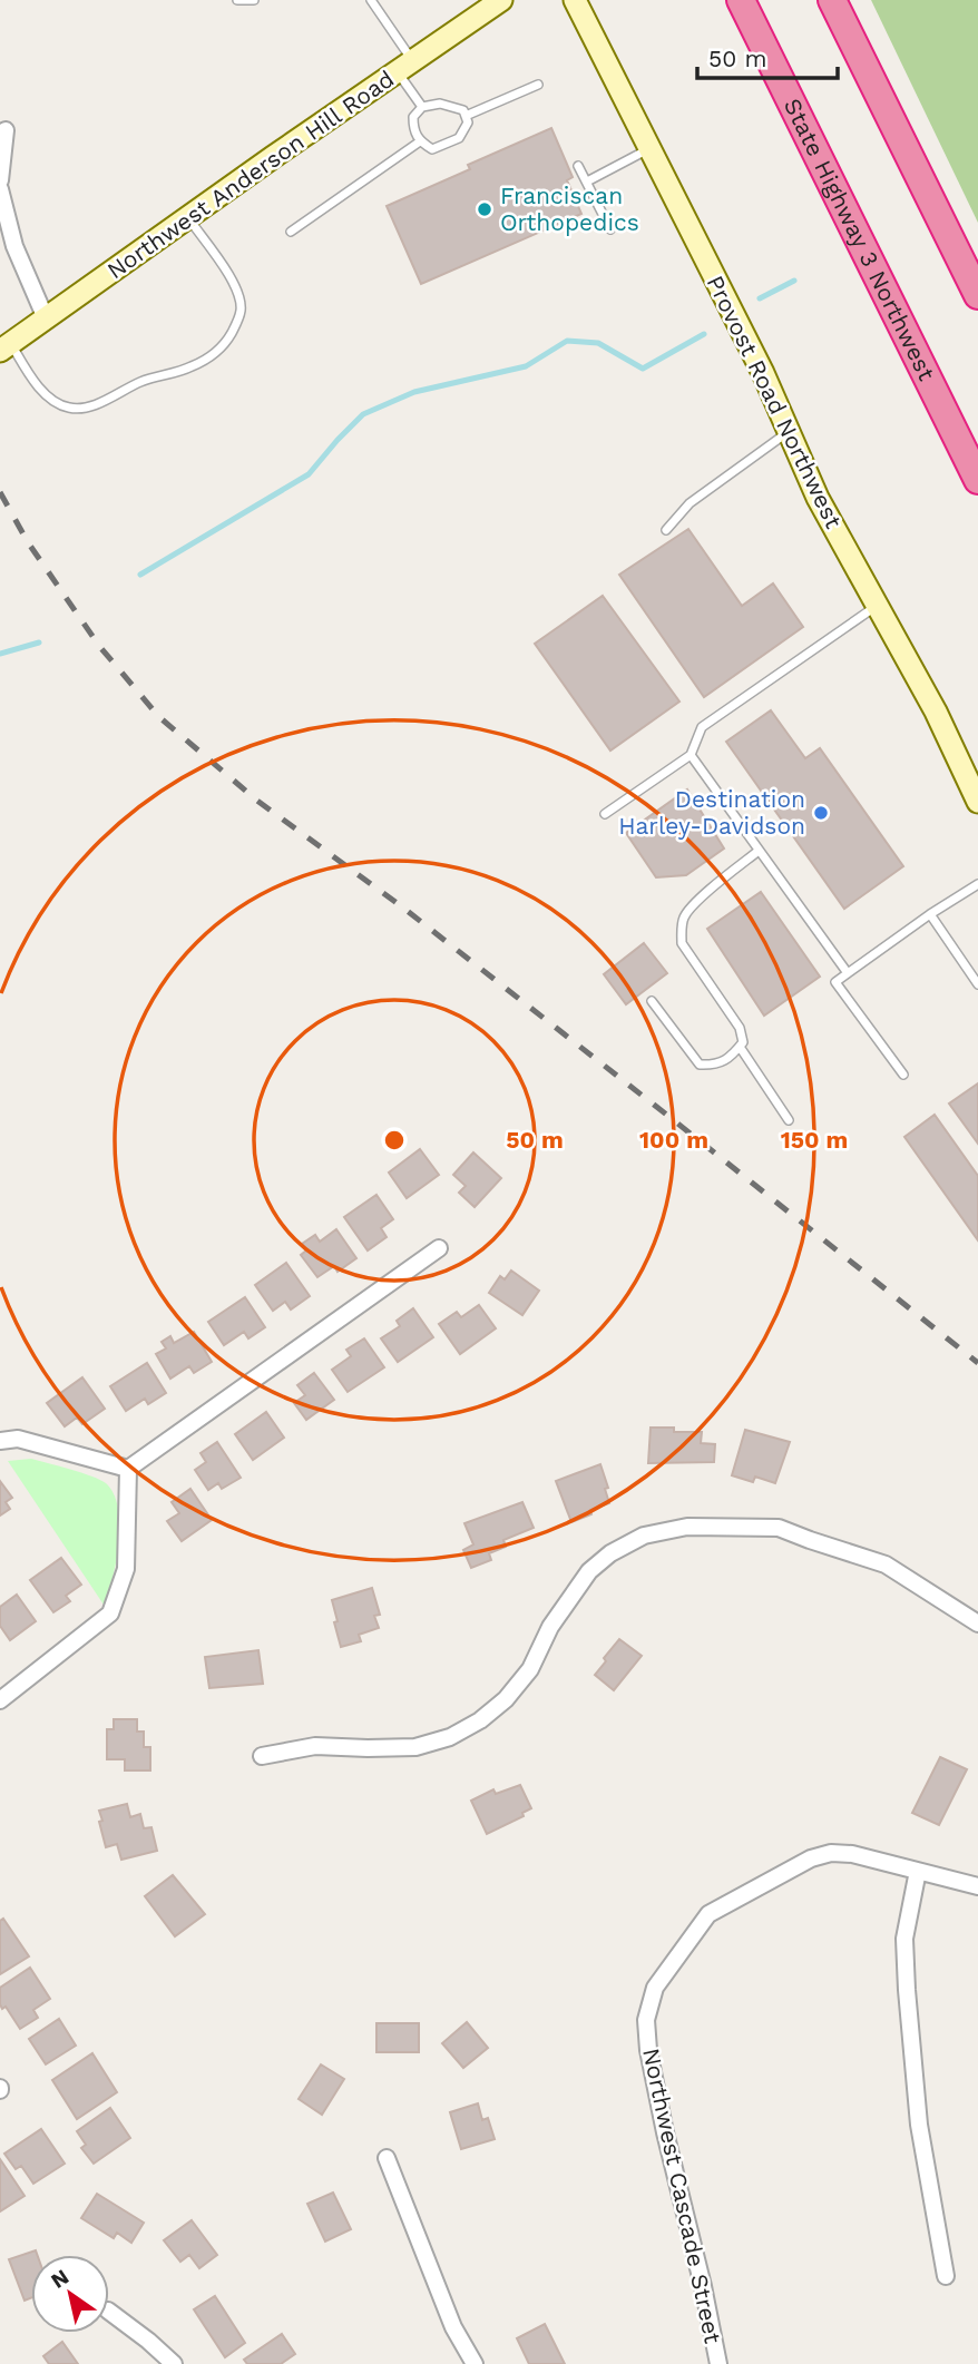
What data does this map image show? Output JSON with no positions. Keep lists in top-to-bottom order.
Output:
{
  "streets": {
    "highway": ["State Highway 3 Northwest"],
    "street": ["Northwest Anderson Hill Road", "Provost Road Northwest", "Northwest Cascade Street"]
  },
  "places": ["Franciscan Orthopedics", "Destination Harley-Davidson"],
  "scale_bar": "50 m",
  "north": "top left",
  "rings": ["50 m", "100 m", "150 m"]
}
